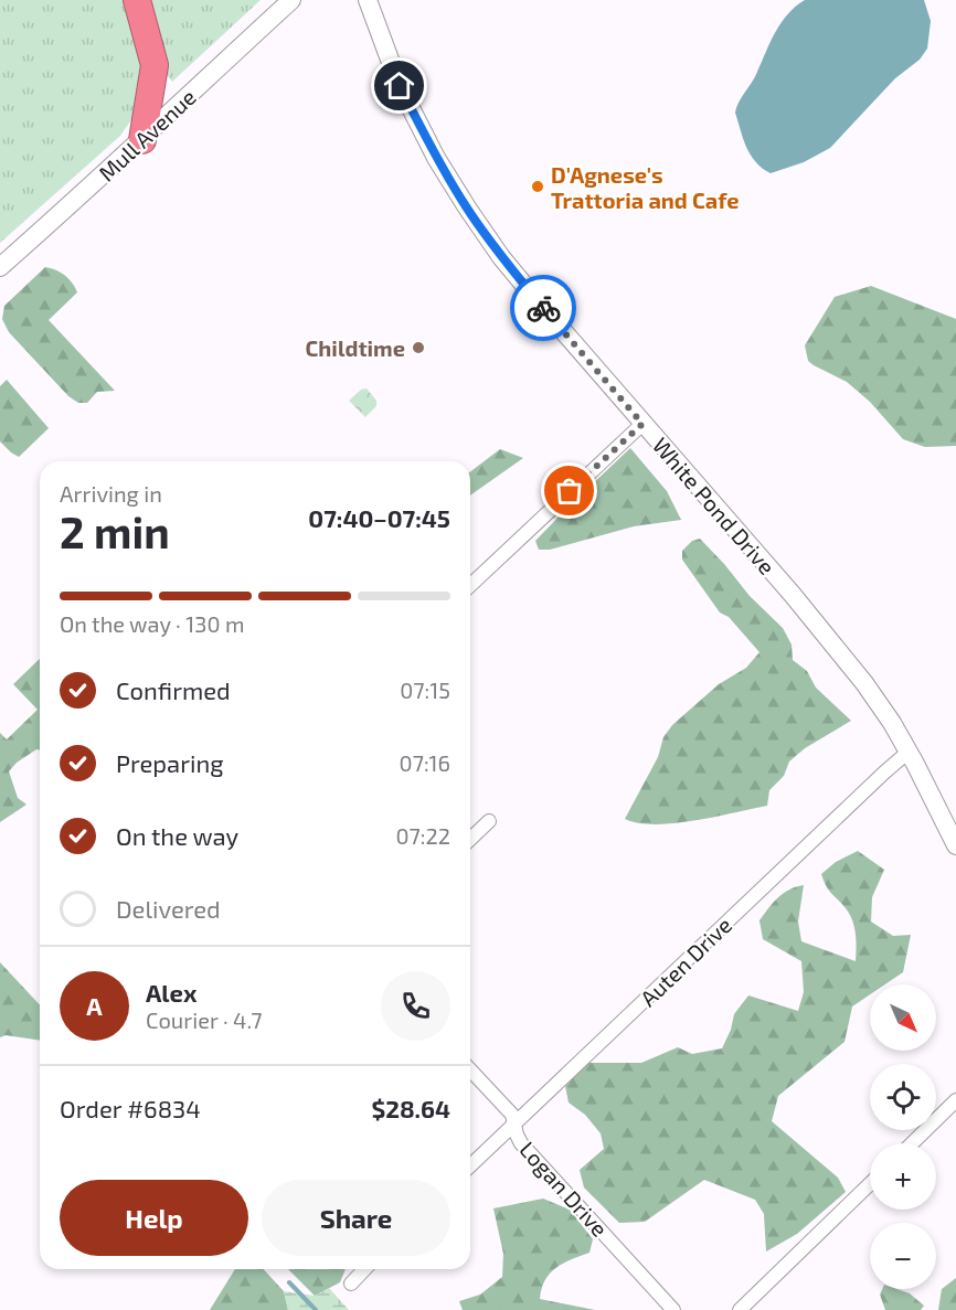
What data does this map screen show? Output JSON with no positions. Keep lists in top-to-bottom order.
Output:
{
  "streets": {
    "street": [
      "Mull Avenue",
      "White Pond Drive",
      "Auten Drive",
      "Logan Drive"
    ]
  },
  "crossings": [
    ["White Pond Drive", "Auten Drive"],
    ["Auten Drive", "Logan Drive"]
  ],
  "places": ["D'Agnese's Trattoria and Cafe", "Childtime"],
  "north": "bottom right",
  "page": {
    "heading": ["2 min", "Arriving in", "07:40–07:45"],
    "panel": [
      "Alex",
      "Courier · 4.7",
      "Order #6834",
      "$28.64"
    ],
    "bar": "On the way · 130 m",
    "list": [
      ["Confirmed", "07:15"],
      ["Preparing", "07:16"],
      ["On the way", "07:22"],
      "Delivered"
    ],
    "round": "A",
    "map_buttons": ["+", "−"],
    "buttons": ["Help", "Share"]
  }
}
